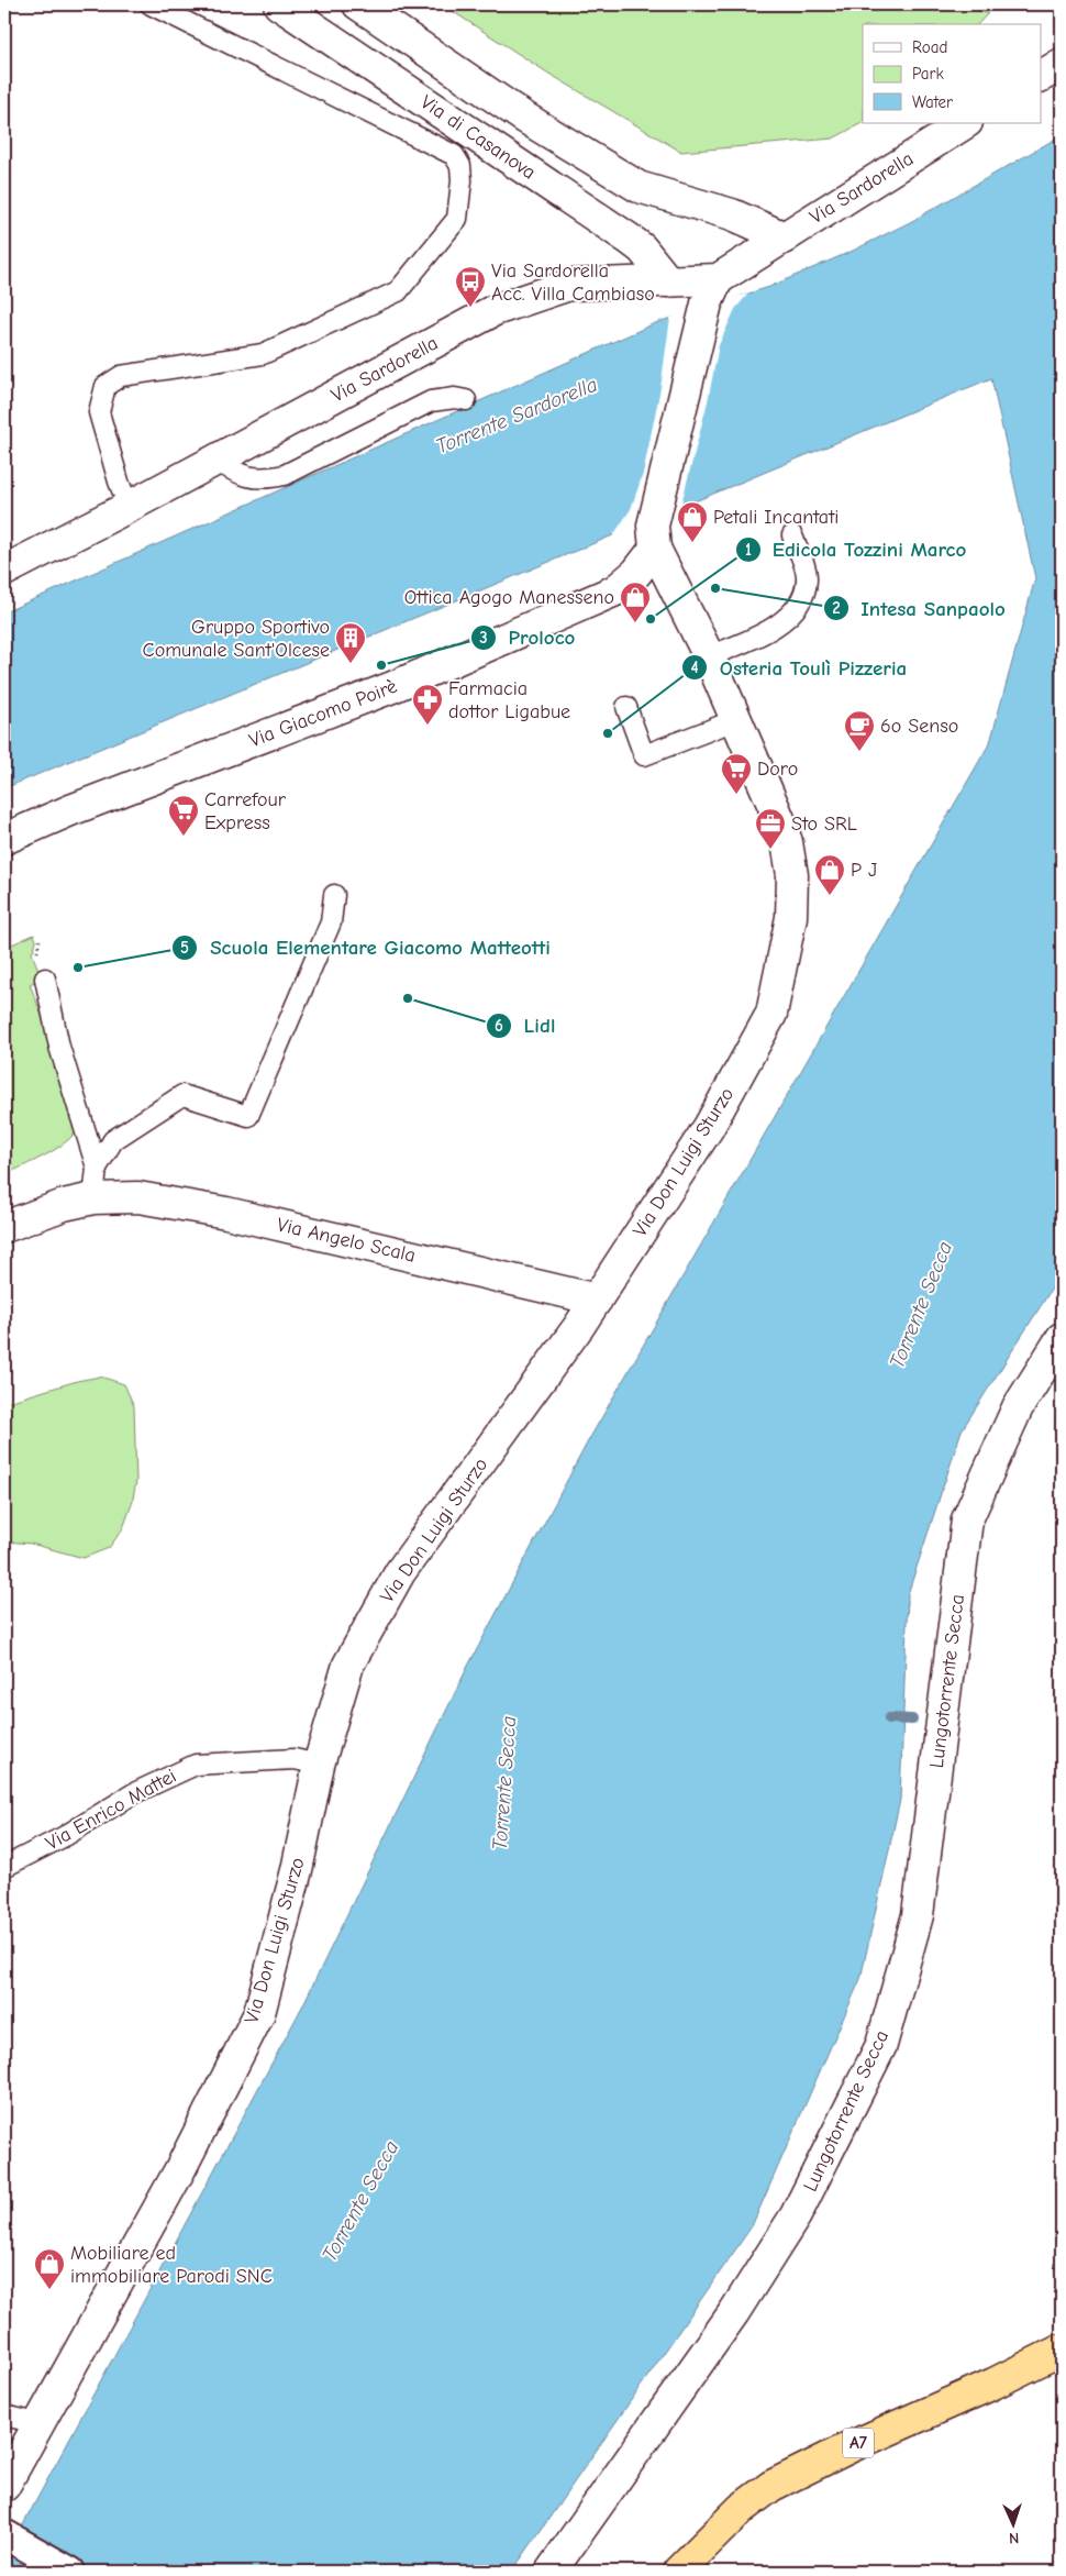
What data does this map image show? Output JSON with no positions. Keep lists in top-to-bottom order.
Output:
{
  "streets": {
    "highway": ["A7"],
    "street": [
      "Via di Casanova",
      "Via Sardorella",
      "Via Giacomo Poirè",
      "Via Don Luigi Sturzo",
      "Via Angelo Scala",
      "Lungotorrente Secca"
    ],
    "lane": ["Via Enrico Mattei"]
  },
  "crossings": [
    ["Via di Casanova", "Via Sardorella"],
    ["Via Giacomo Poirè", "Via Don Luigi Sturzo"],
    ["Via Don Luigi Sturzo", "Via Angelo Scala"],
    ["Via Don Luigi Sturzo", "Via Enrico Mattei"]
  ],
  "water": ["Torrente Sardorella", "Torrente Secca"],
  "places": {
    "bus stop": ["Via Sardorella Acc. Villa Cambiaso"],
    "shop": [
      "Petali Incantati",
      "Ottica Agogo Manesseno",
      "P J",
      "Mobiliare ed immobiliare Parodi SNC"
    ],
    "other": [
      "Intesa Sanpaolo",
      "Edicola Tozzini Marco",
      "Proloco",
      "Osteria Toulì Pizzeria",
      "Scuola Elementare Giacomo Matteotti",
      "Lidl"
    ],
    "building": ["Gruppo Sportivo Comunale Sant'Olcese"],
    "pharmacy": ["Farmacia dottor Ligabue"],
    "cafe": ["6o Senso"],
    "supermarket": ["Doro", "Carrefour Express"],
    "office": ["Sto SRL"]
  },
  "legend": ["Road", "Park", "Water"],
  "north": "bottom"
}
